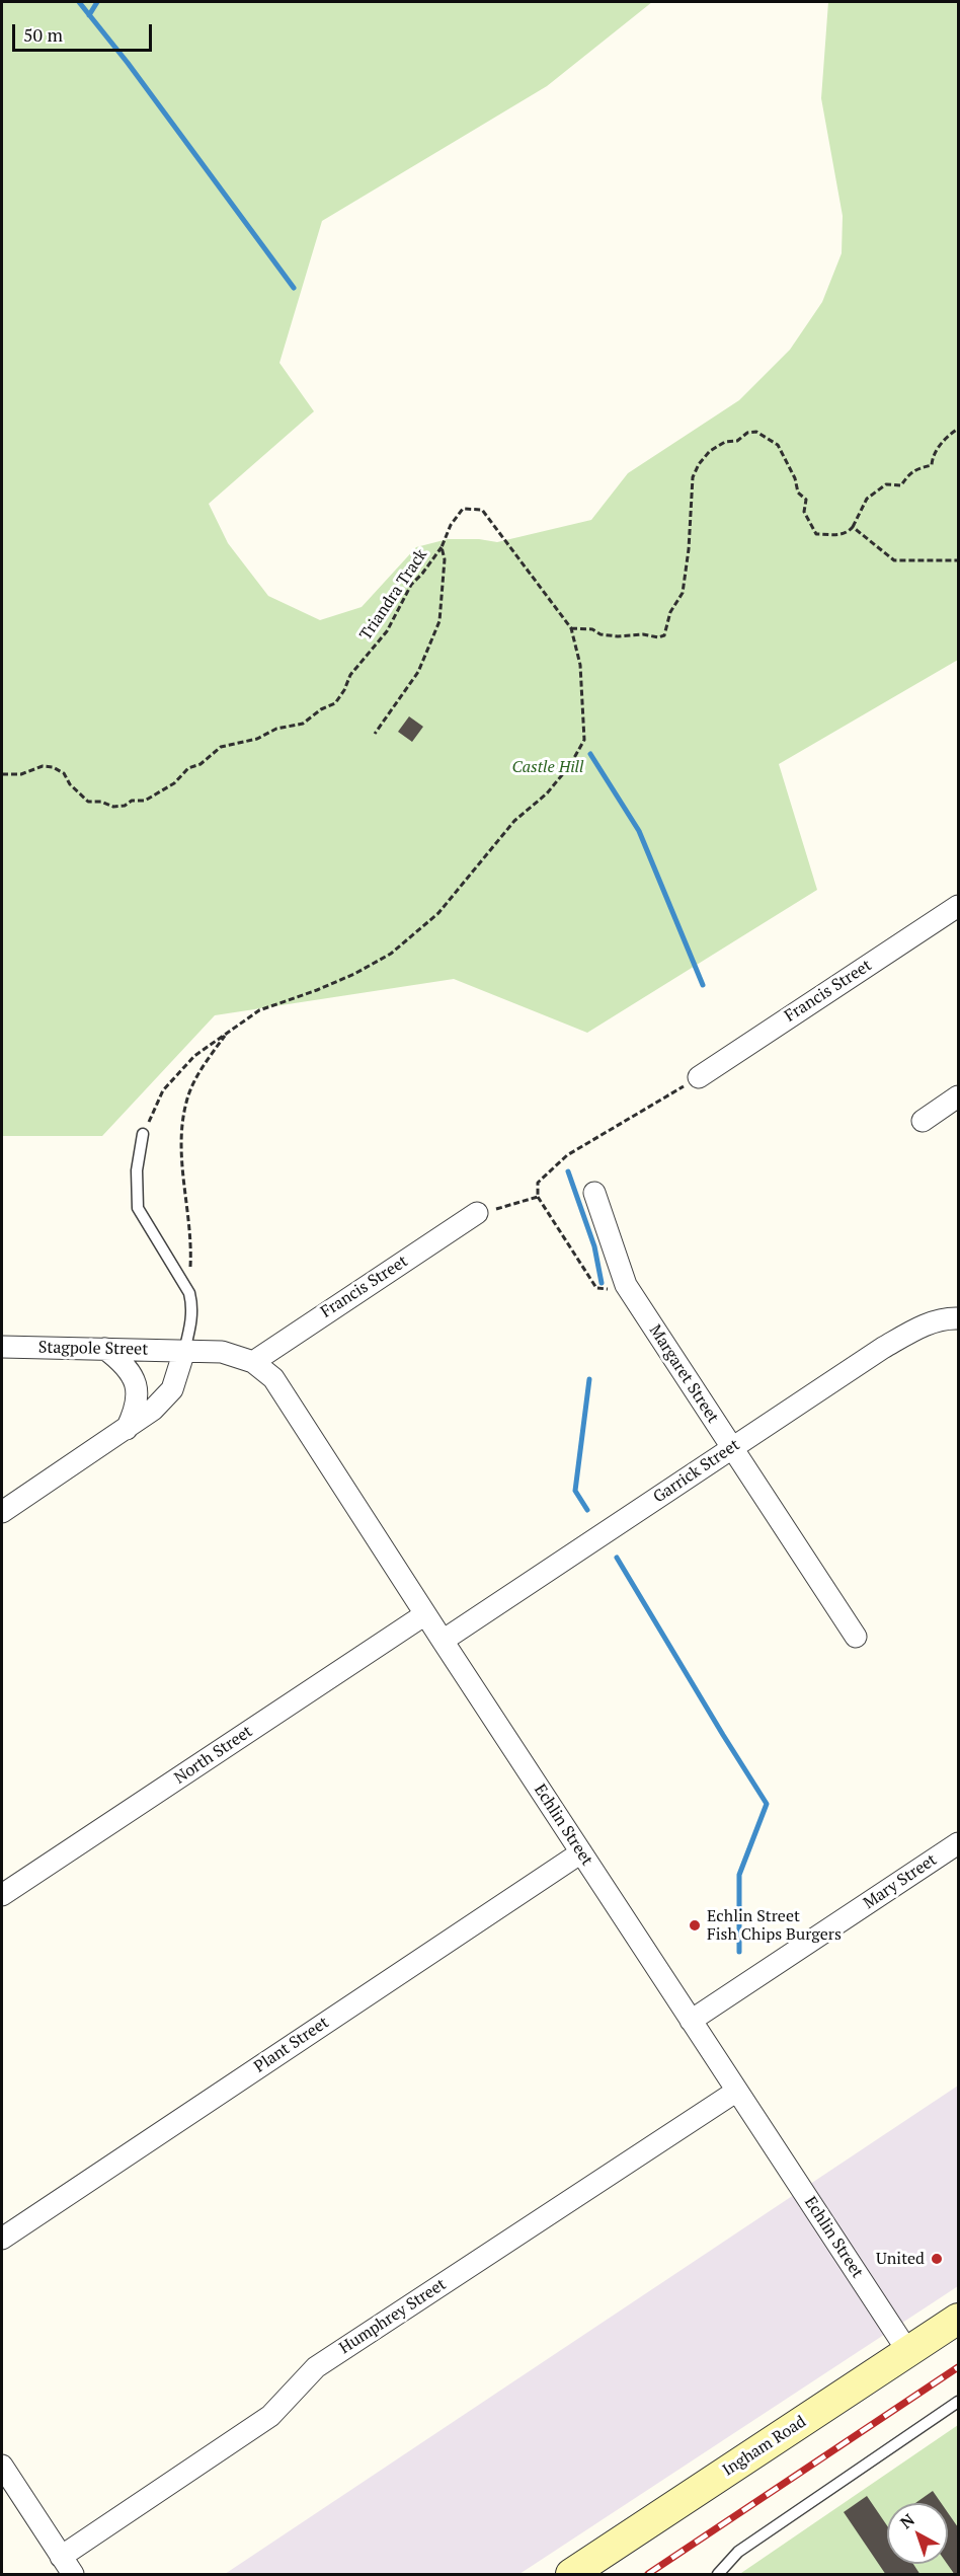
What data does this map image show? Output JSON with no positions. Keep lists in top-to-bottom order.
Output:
{
  "streets": {
    "main road": ["Ingham Road"],
    "street": [
      "Francis Street",
      "Stagpole Street",
      "Margaret Street",
      "Garrick Street",
      "North Street",
      "Echlin Street",
      "Mary Street",
      "Plant Street",
      "Humphrey Street"
    ],
    "path": ["Triandra Track"]
  },
  "crossings": [
    ["Francis Street", "Echlin Street"],
    ["Stagpole Street", "Echlin Street"],
    ["Margaret Street", "Garrick Street"],
    ["Garrick Street", "Echlin Street"],
    ["North Street", "Echlin Street"],
    ["Echlin Street", "Mary Street"],
    ["Echlin Street", "Plant Street"],
    ["Echlin Street", "Humphrey Street"],
    ["Echlin Street", "Ingham Road"]
  ],
  "parks": ["Castle Hill"],
  "places": ["Echlin Street Fish Chips Burgers", "United"],
  "scale_bar": "50 m",
  "north": "top left"
}
